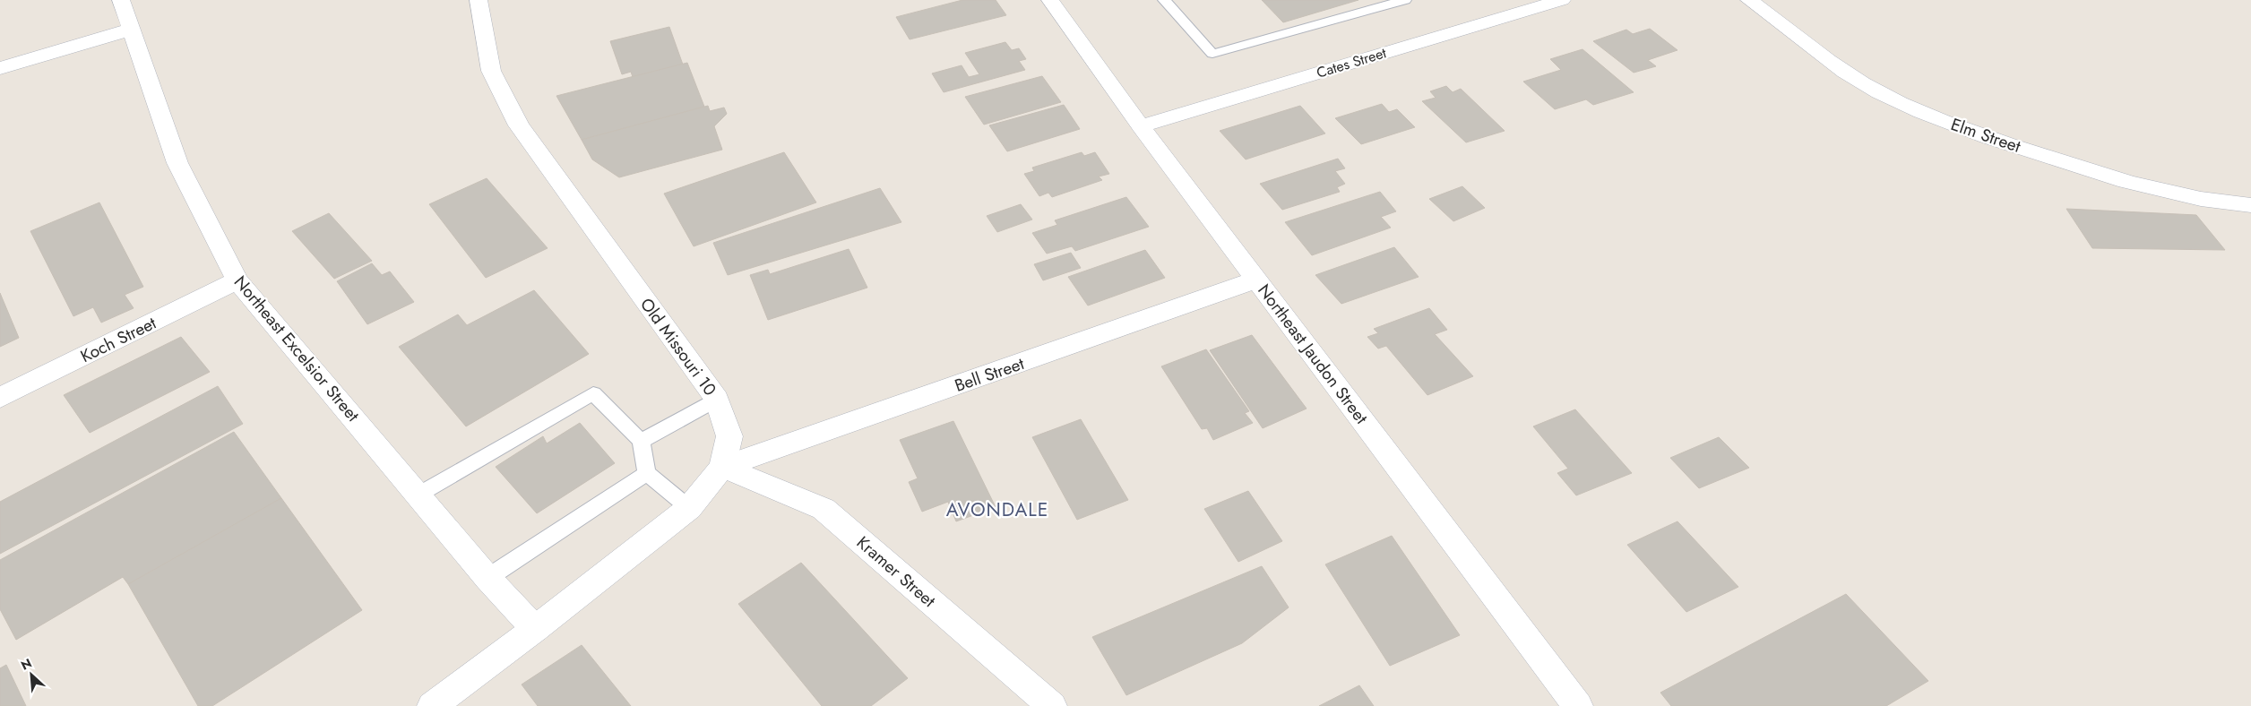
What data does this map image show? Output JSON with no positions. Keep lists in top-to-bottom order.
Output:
{
  "streets": {
    "street": [
      "Cates Street",
      "Elm Street",
      "Koch Street",
      "Old Missouri 10",
      "Northeast Excelsior Street",
      "Northeast Jaudon Street",
      "Bell Street",
      "Kramer Street"
    ]
  },
  "crossings": [
    ["Cates Street", "Northeast Jaudon Street"],
    ["Koch Street", "Northeast Excelsior Street"],
    ["Old Missouri 10", "Northeast Excelsior Street"],
    ["Old Missouri 10", "Bell Street"],
    ["Old Missouri 10", "Kramer Street"],
    ["Northeast Jaudon Street", "Bell Street"],
    ["Bell Street", "Kramer Street"]
  ],
  "districts": ["AVONDALE"],
  "north": "top left"
}
